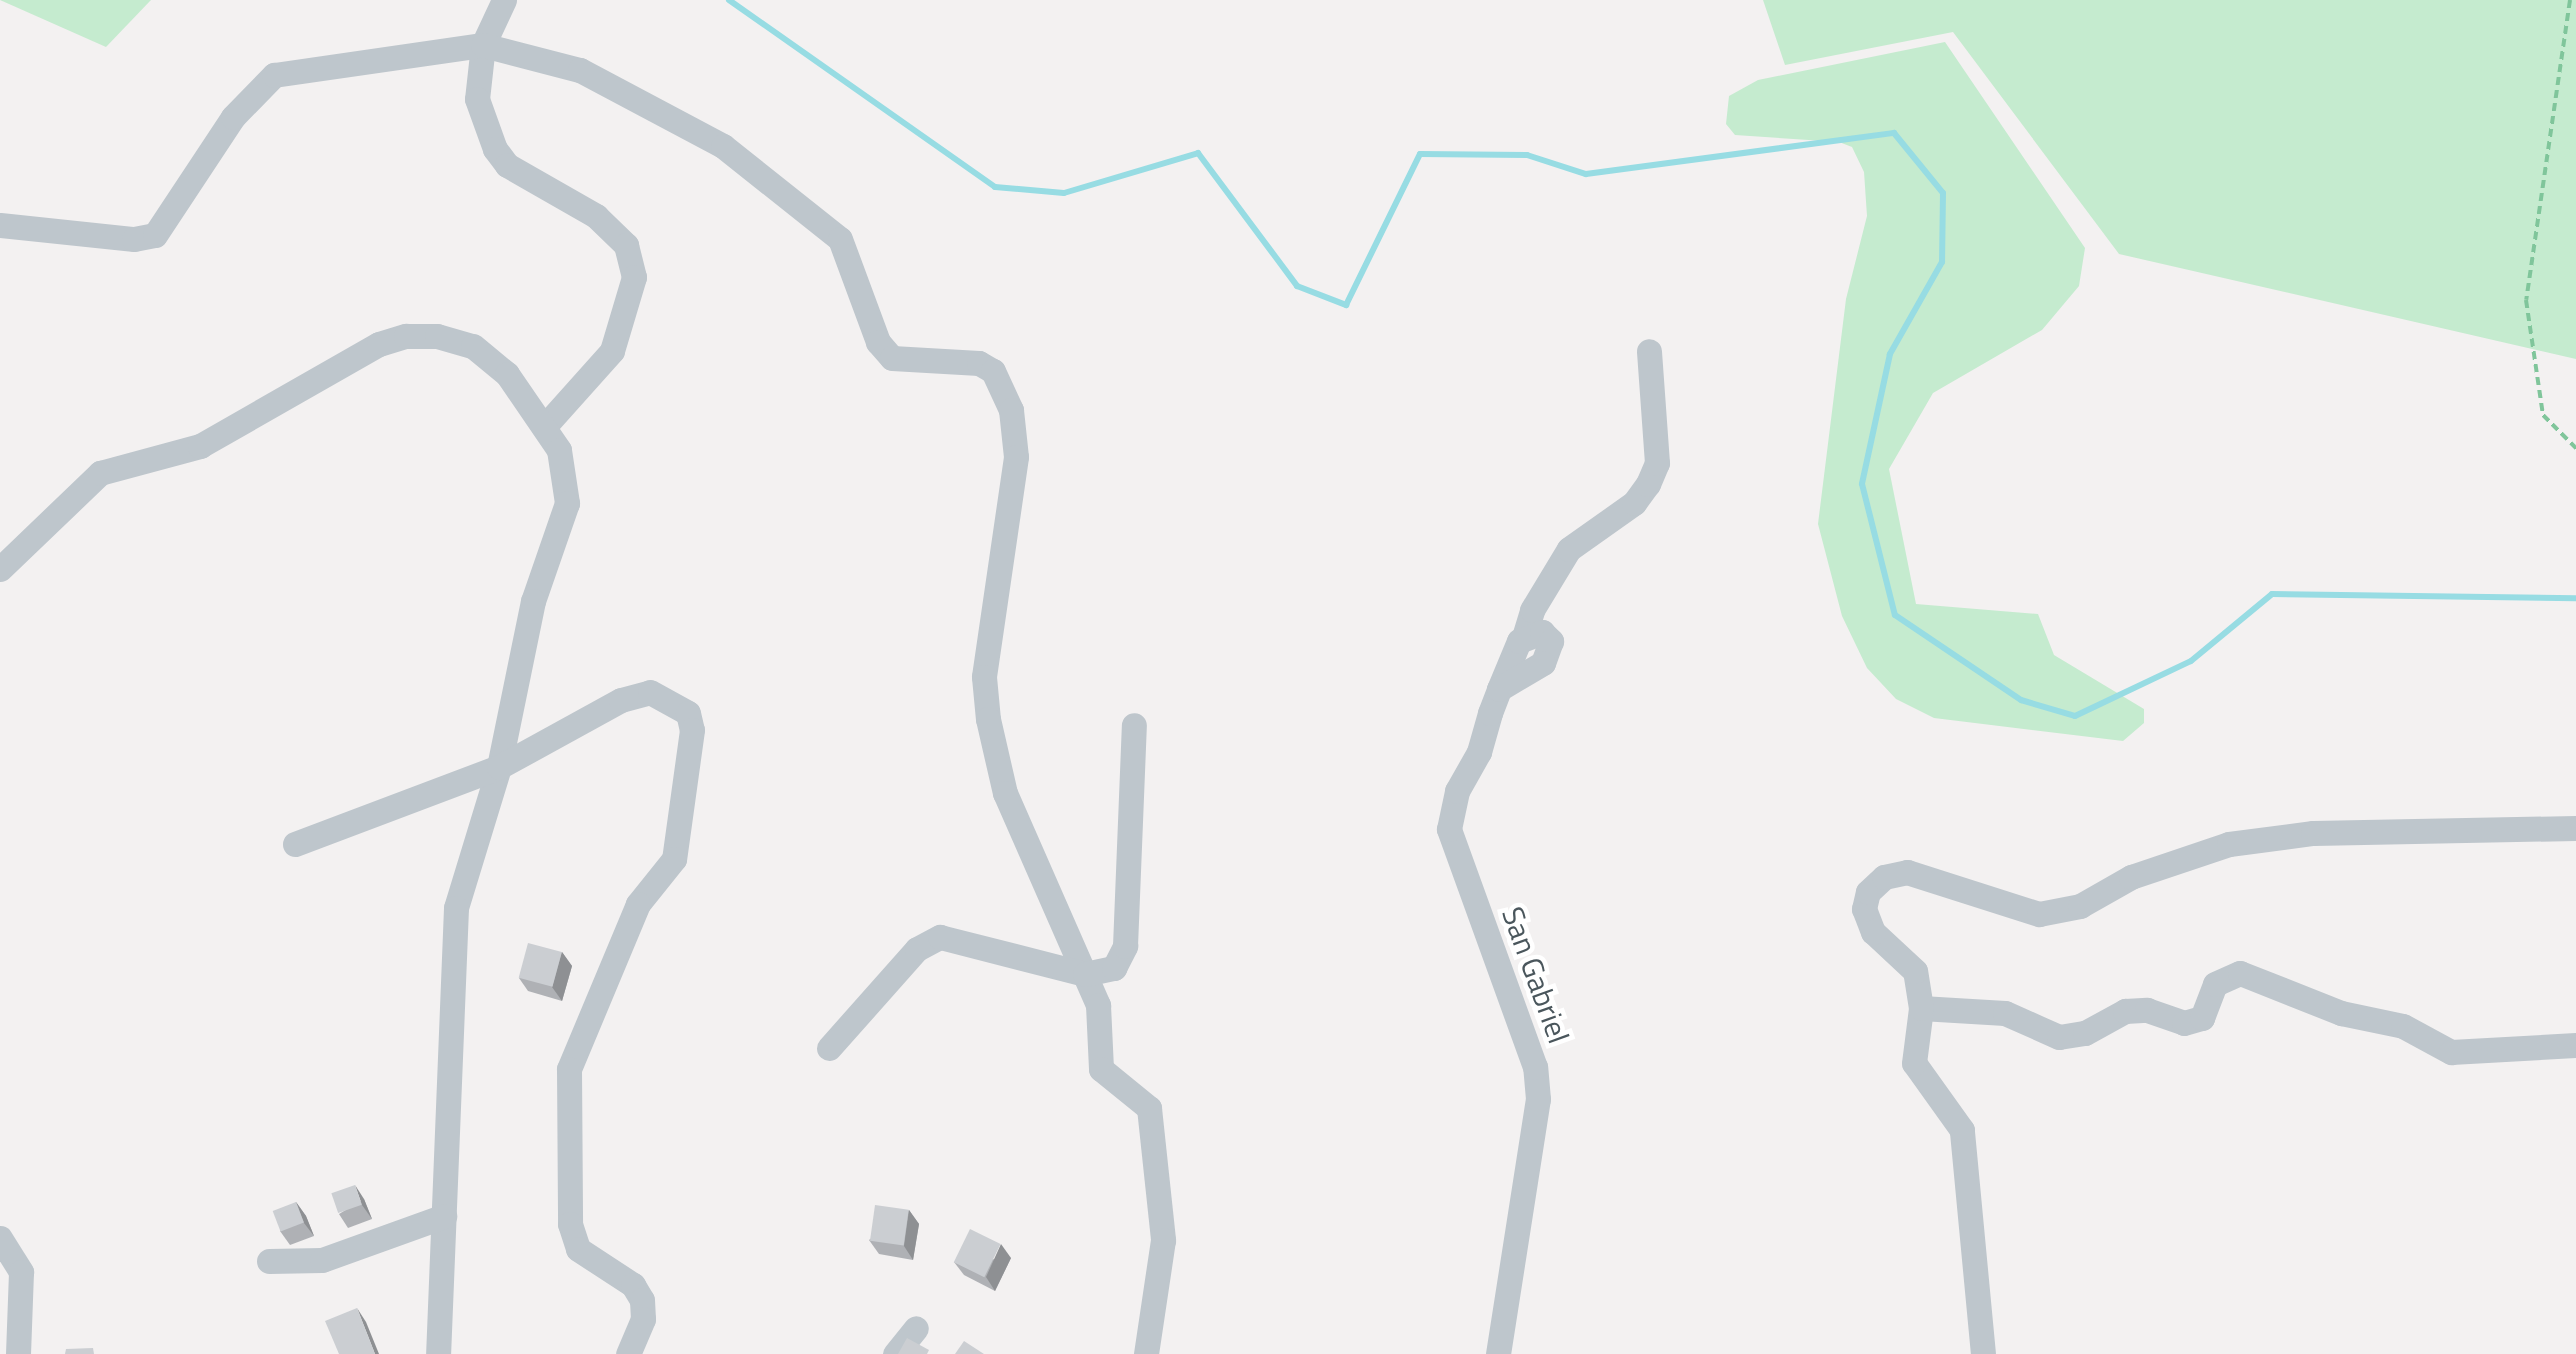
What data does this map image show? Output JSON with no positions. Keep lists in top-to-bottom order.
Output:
{
  "streets": {
    "street": ["San Gabriel"]
  }
}
